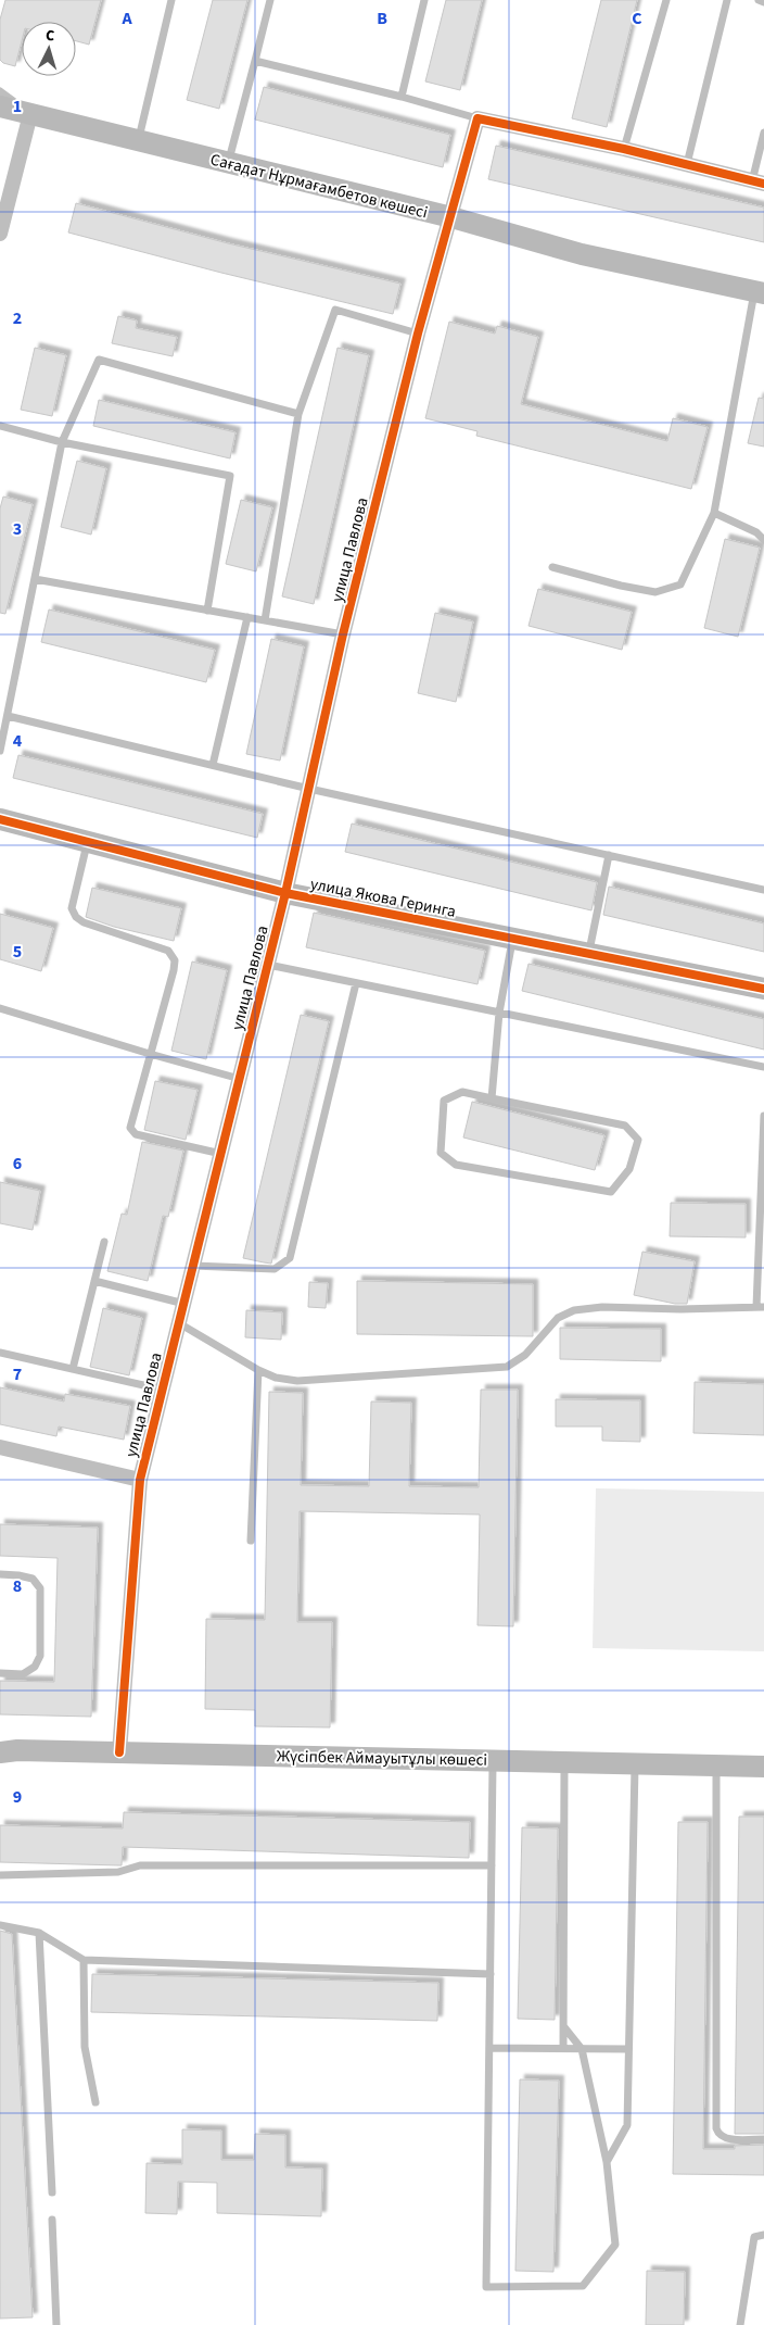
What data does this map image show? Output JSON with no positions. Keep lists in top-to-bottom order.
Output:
{
  "streets": {
    "street": [
      "Сағадат Нұрмағамбетов көшесі",
      "улица Павлова",
      "улица Якова Геринга",
      "Жүсіпбек Аймауытұлы көшесі"
    ]
  },
  "crossings": [
    ["Сағадат Нұрмағамбетов көшесі", "улица Павлова"],
    ["улица Павлова", "улица Якова Геринга"],
    ["улица Павлова", "Жүсіпбек Аймауытұлы көшесі"]
  ],
  "north": "top",
  "grid": {
    "columns": ["A", "B", "C"],
    "rows": [
      "1",
      "2",
      "3",
      "4",
      "5",
      "6",
      "7",
      "8",
      "9"
    ]
  }
}
